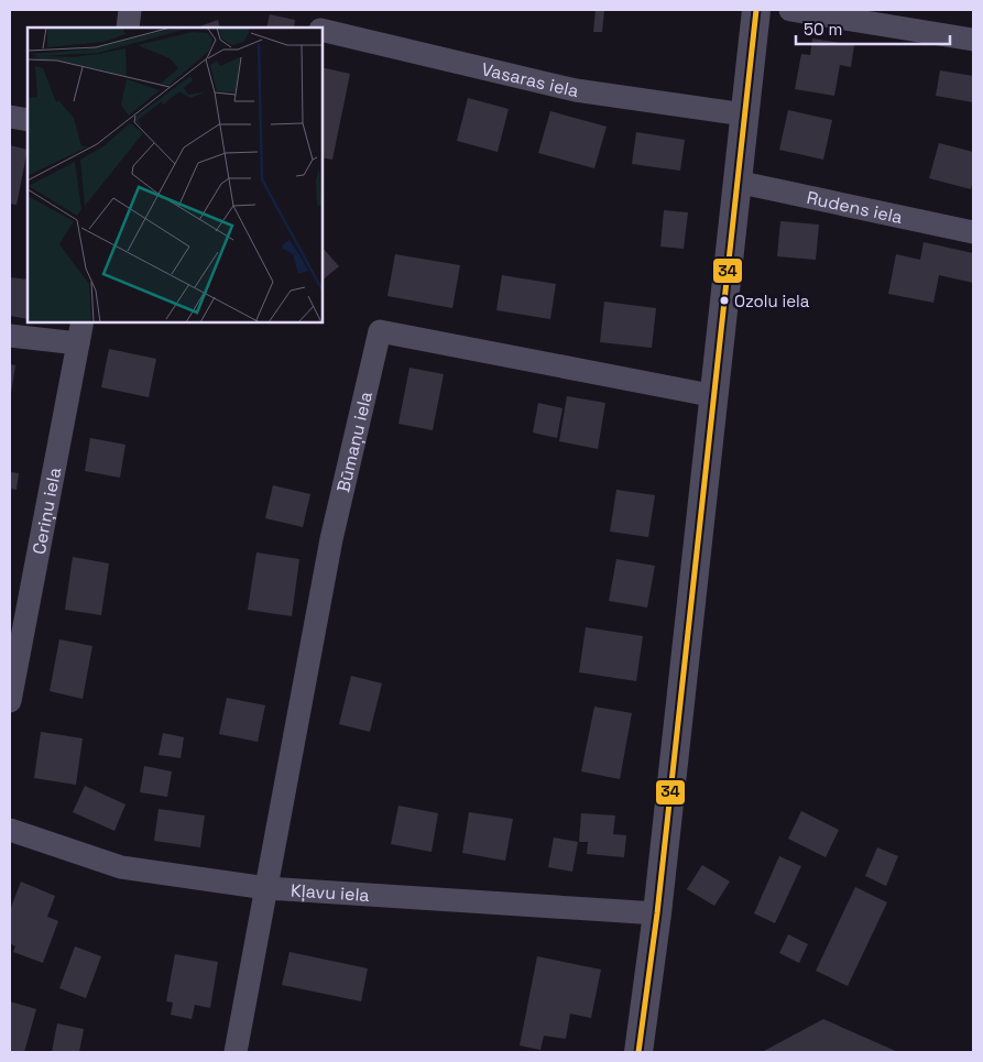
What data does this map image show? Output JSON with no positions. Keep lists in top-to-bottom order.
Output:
{
  "streets": {
    "street": [
      "Vasaras iela",
      "Rudens iela",
      "Būmaņu iela",
      "Ceriņu iela",
      "Kļavu iela"
    ]
  },
  "crossings": [
    ["Būmaņu iela", "Kļavu iela"]
  ],
  "places": ["Ozolu iela"],
  "lines": ["transit line 34"],
  "scale_bar": "50 m"
}
